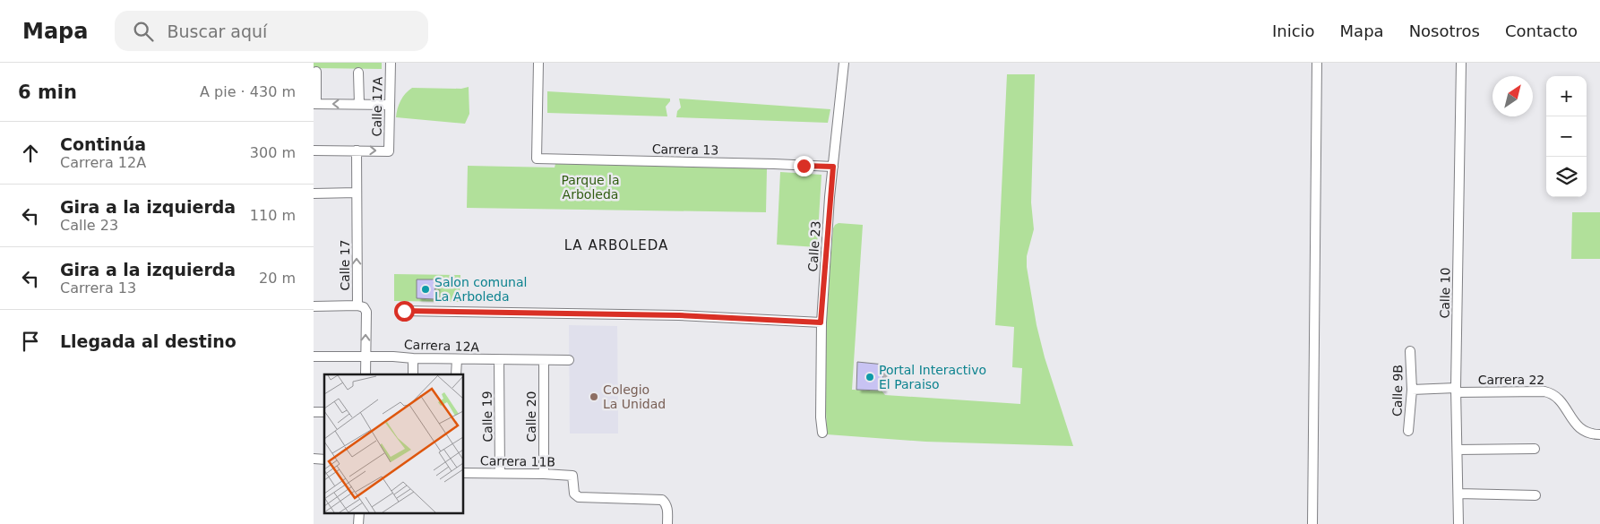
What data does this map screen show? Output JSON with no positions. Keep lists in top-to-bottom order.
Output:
{
  "streets": {
    "street": [
      "Calle 17A",
      "Carrera 13",
      "Calle 23",
      "Calle 17",
      "Calle 10",
      "Carrera 12A",
      "Carrera 22",
      "Calle 9B",
      "Calle 19",
      "Calle 20",
      "Carrera 11B"
    ]
  },
  "crossings": [
    ["Calle 17A", "Calle 17"],
    ["Carrera 13", "Calle 23"],
    ["Calle 17", "Carrera 12A"],
    ["Calle 10", "Carrera 22"],
    ["Carrera 12A", "Calle 19"],
    ["Carrera 12A", "Calle 20"],
    ["Calle 19", "Carrera 11B"],
    ["Calle 20", "Carrera 11B"]
  ],
  "one_way": ["Calle 17"],
  "districts": ["LA ARBOLEDA"],
  "parks": ["Parque la Arboleda"],
  "places": ["Salon comunal La Arboleda", "Portal Interactivo El Paraiso", "Colegio La Unidad"],
  "north": "top right",
  "page": {
    "header": "Mapa",
    "search": "Buscar aquí",
    "nav": [
      "Inicio",
      "Mapa",
      "Nosotros",
      "Contacto"
    ],
    "heading": ["6 min", "A pie · 430 m"],
    "map_buttons": ["+", "−"],
    "list": [
      ["Continúa", "Carrera 12A", "300 m"],
      ["Gira a la izquierda", "Calle 23", "110 m"],
      ["Gira a la izquierda", "Carrera 13", "20 m"],
      "Llegada al destino"
    ]
  }
}
